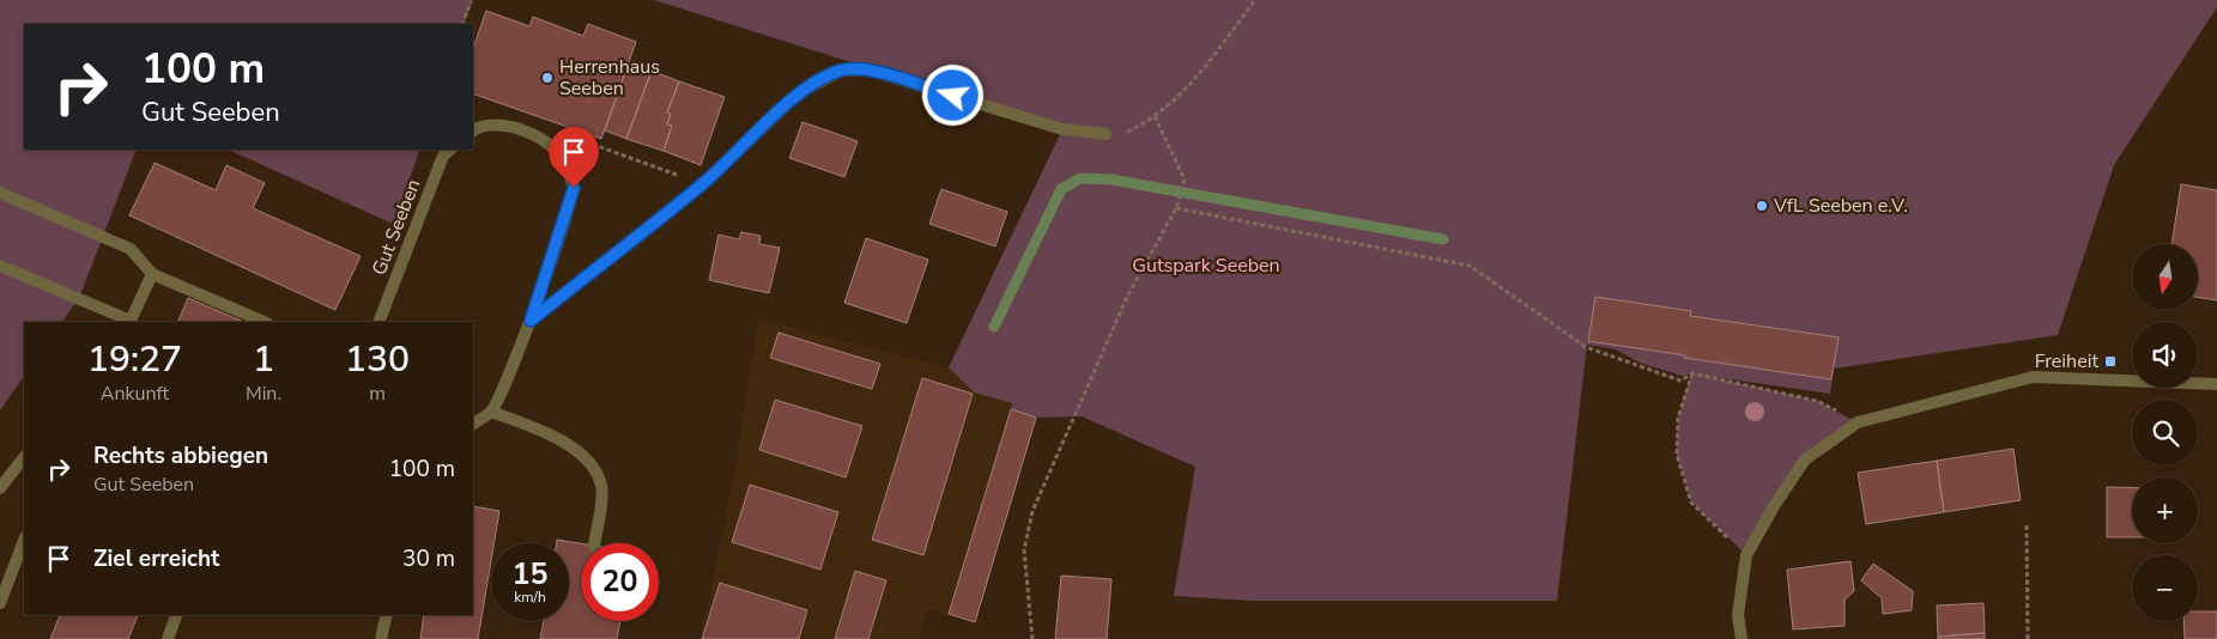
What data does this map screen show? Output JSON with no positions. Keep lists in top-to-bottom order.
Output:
{
  "streets": {
    "street": ["Gut Seeben"]
  },
  "parks": ["Gutspark Seeben"],
  "places": {
    "other": ["Herrenhaus Seeben", "VfL Seeben e.V."],
    "transit": ["Freiheit"]
  },
  "north": "bottom",
  "page": {
    "turn": ["100 m", "Gut Seeben"],
    "map_buttons": ["+", "−"],
    "eta": [
      "19:27",
      "Ankunft",
      "1",
      "Min.",
      "130",
      "m"
    ],
    "list": [
      {
        "name": "Rechts abbiegen",
        "note": "Gut Seeben",
        "value": "100 m"
      },
      {
        "name": "Ziel erreicht",
        "value": "30 m"
      }
    ],
    "speed": "15 km/h",
    "limit": "20"
  }
}
